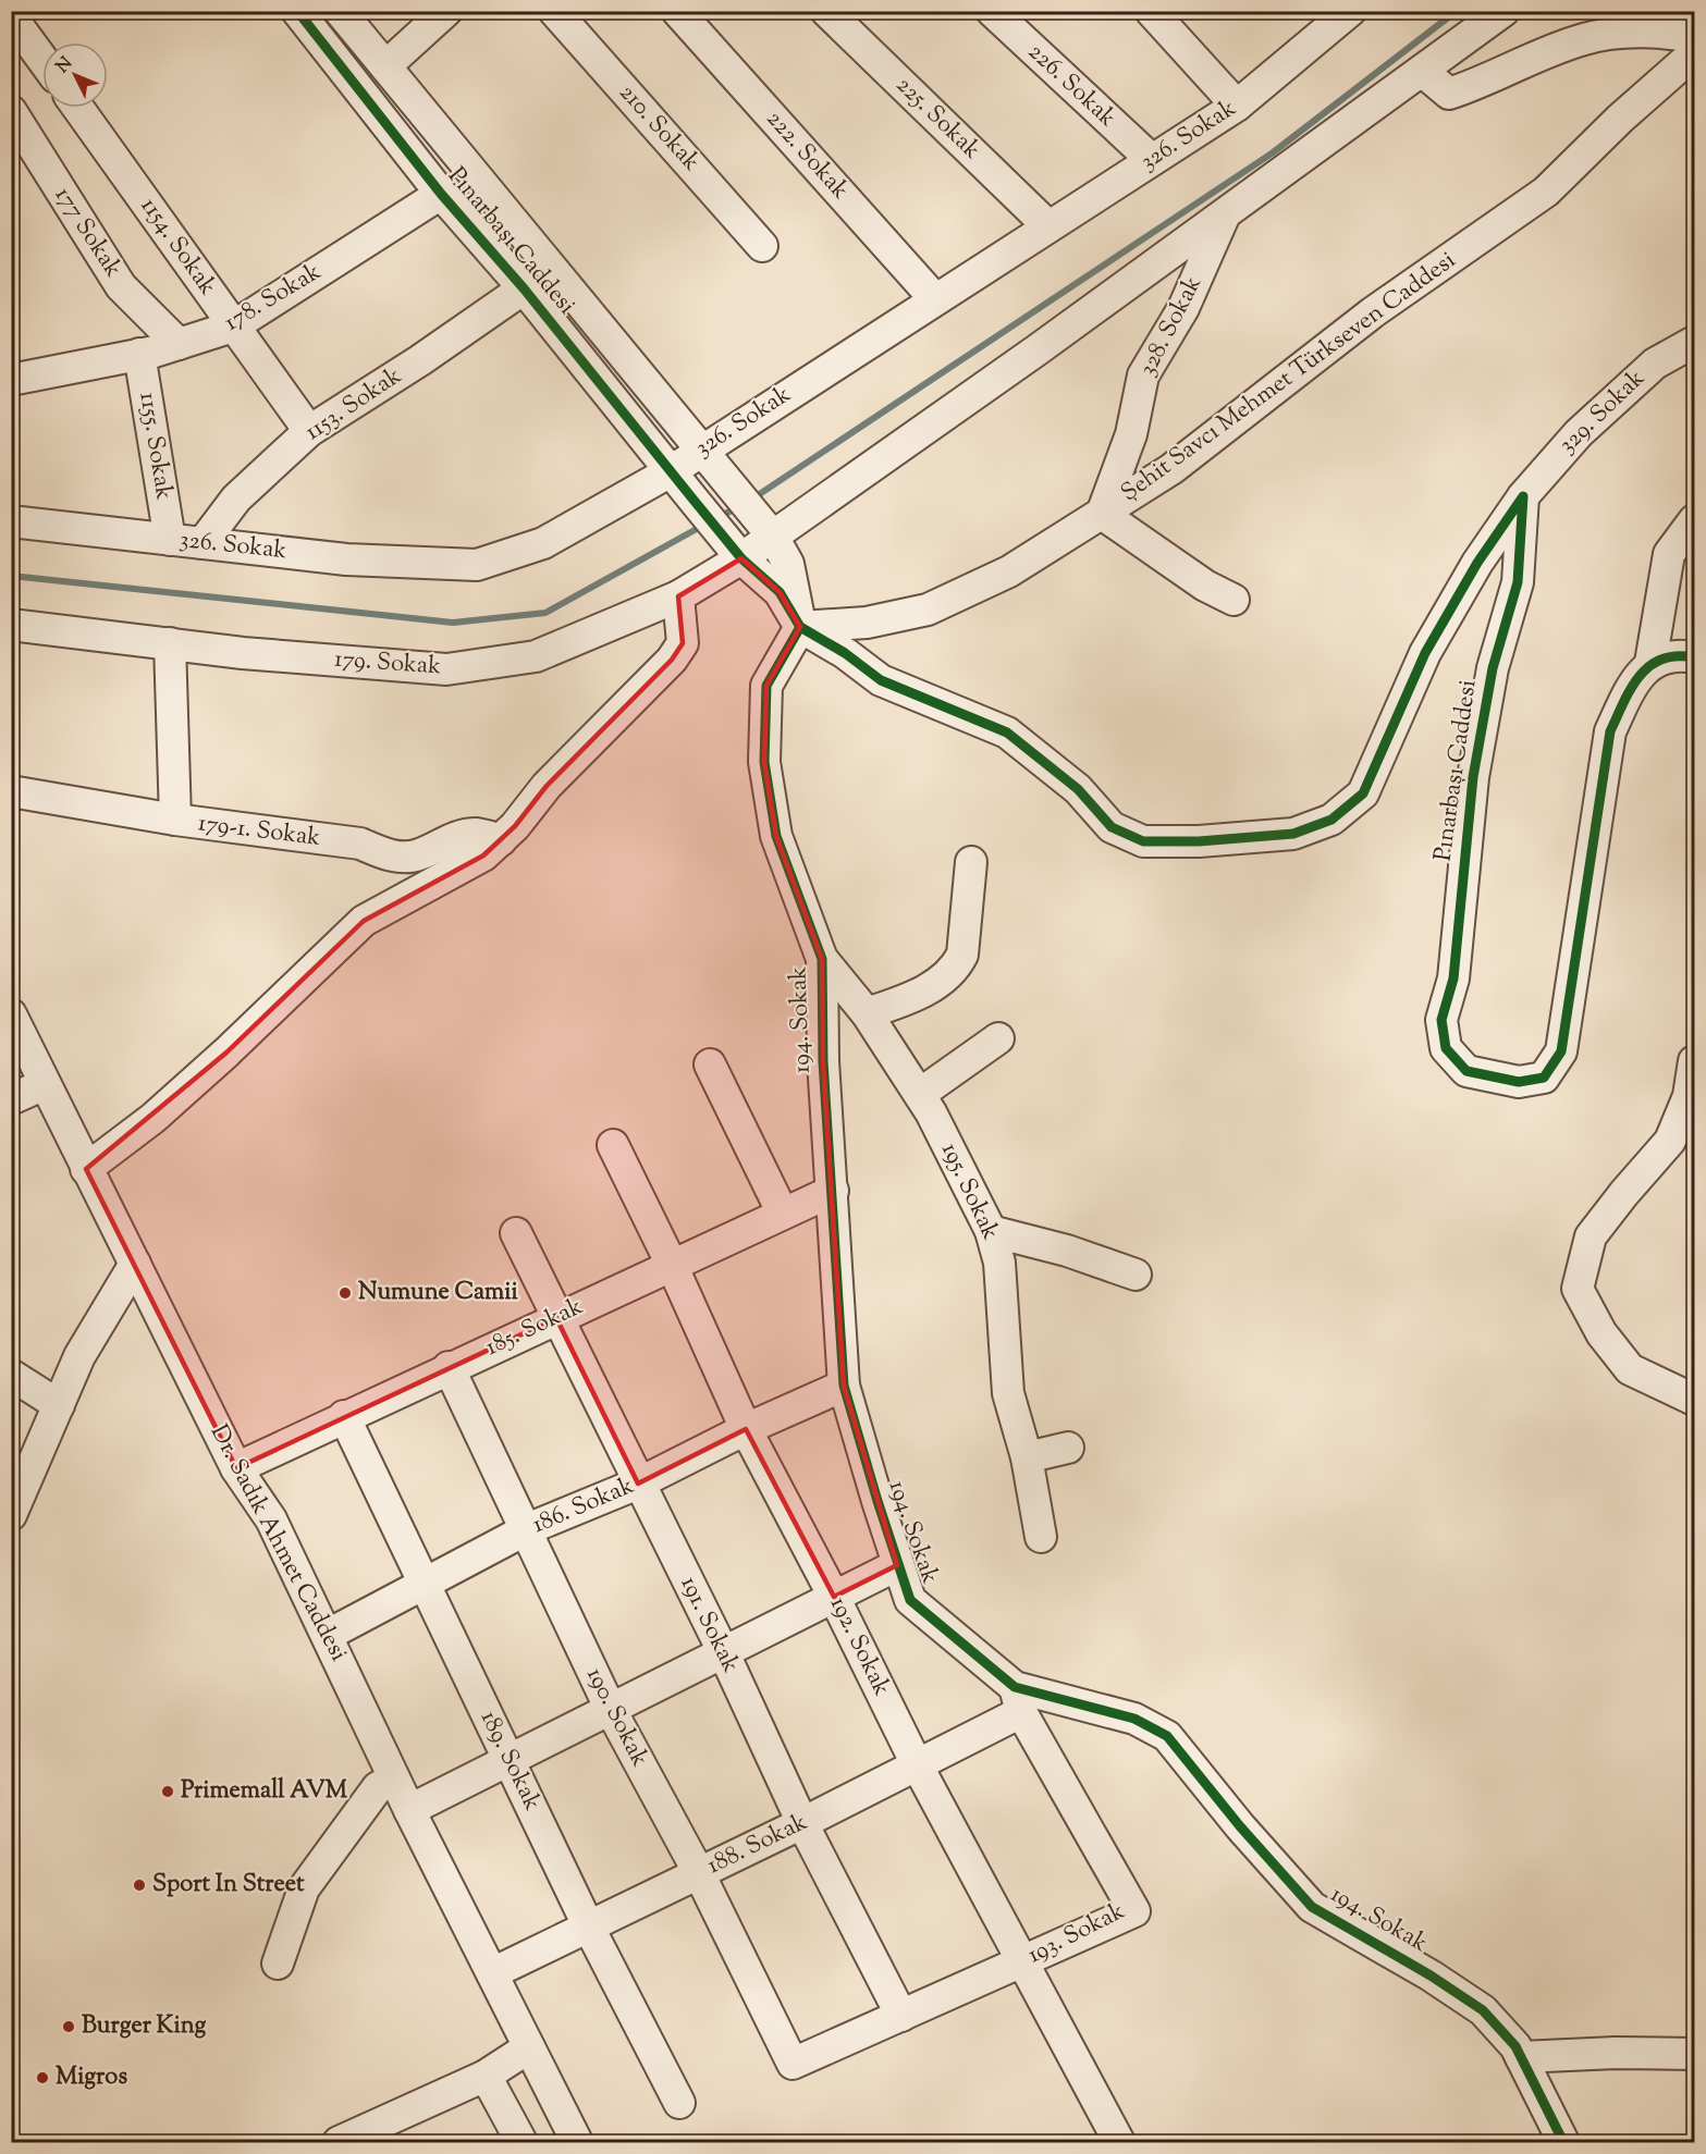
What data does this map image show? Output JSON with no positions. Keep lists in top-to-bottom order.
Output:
{
  "streets": {
    "street": [
      "226. Sokak",
      "225. Sokak",
      "210. Sokak",
      "326. Sokak",
      "222. Sokak",
      "177 Sokak",
      "Pınarbaşı Caddesi",
      "1154. Sokak",
      "178. Sokak",
      "328. Sokak",
      "Şehit Savcı Mehmet Türkseven Caddesi",
      "1153. Sokak",
      "329. Sokak",
      "1155. Sokak",
      "179. Sokak",
      "179-1. Sokak",
      "194. Sokak",
      "195. Sokak",
      "185. Sokak",
      "186. Sokak",
      "Dr. Sadık Ahmet Caddesi",
      "191. Sokak",
      "192. Sokak",
      "190. Sokak",
      "189. Sokak",
      "188. Sokak",
      "193. Sokak"
    ]
  },
  "crossings": [
    ["226. Sokak", "326. Sokak"],
    ["225. Sokak", "326. Sokak"],
    ["326. Sokak", "222. Sokak"],
    ["326. Sokak", "Pınarbaşı Caddesi"],
    ["326. Sokak", "1153. Sokak"],
    ["326. Sokak", "1155. Sokak"],
    ["177 Sokak", "178. Sokak"],
    ["Pınarbaşı Caddesi", "178. Sokak"],
    ["Pınarbaşı Caddesi", "Şehit Savcı Mehmet Türkseven Caddesi"],
    ["Pınarbaşı Caddesi", "1153. Sokak"],
    ["Pınarbaşı Caddesi", "329. Sokak"],
    ["Pınarbaşı Caddesi", "179. Sokak"],
    ["Pınarbaşı Caddesi", "194. Sokak"],
    ["1154. Sokak", "178. Sokak"],
    ["1154. Sokak", "1153. Sokak"],
    ["178. Sokak", "1155. Sokak"],
    ["328. Sokak", "Şehit Savcı Mehmet Türkseven Caddesi"],
    ["Şehit Savcı Mehmet Türkseven Caddesi", "194. Sokak"],
    ["194. Sokak", "195. Sokak"],
    ["194. Sokak", "185. Sokak"],
    ["194. Sokak", "186. Sokak"],
    ["194. Sokak", "188. Sokak"],
    ["194. Sokak", "193. Sokak"],
    ["185. Sokak", "Dr. Sadık Ahmet Caddesi"],
    ["185. Sokak", "191. Sokak"],
    ["185. Sokak", "192. Sokak"],
    ["185. Sokak", "190. Sokak"],
    ["185. Sokak", "189. Sokak"],
    ["186. Sokak", "Dr. Sadık Ahmet Caddesi"],
    ["186. Sokak", "191. Sokak"],
    ["186. Sokak", "192. Sokak"],
    ["186. Sokak", "190. Sokak"],
    ["186. Sokak", "189. Sokak"],
    ["Dr. Sadık Ahmet Caddesi", "188. Sokak"],
    ["191. Sokak", "188. Sokak"],
    ["191. Sokak", "193. Sokak"],
    ["192. Sokak", "188. Sokak"],
    ["192. Sokak", "193. Sokak"],
    ["190. Sokak", "188. Sokak"],
    ["190. Sokak", "193. Sokak"],
    ["189. Sokak", "188. Sokak"],
    ["188. Sokak", "193. Sokak"]
  ],
  "places": [
    "Numune Camii",
    "Primemall AVM",
    "Sport In Street",
    "Burger King",
    "Migros"
  ],
  "north": "top left"
}
